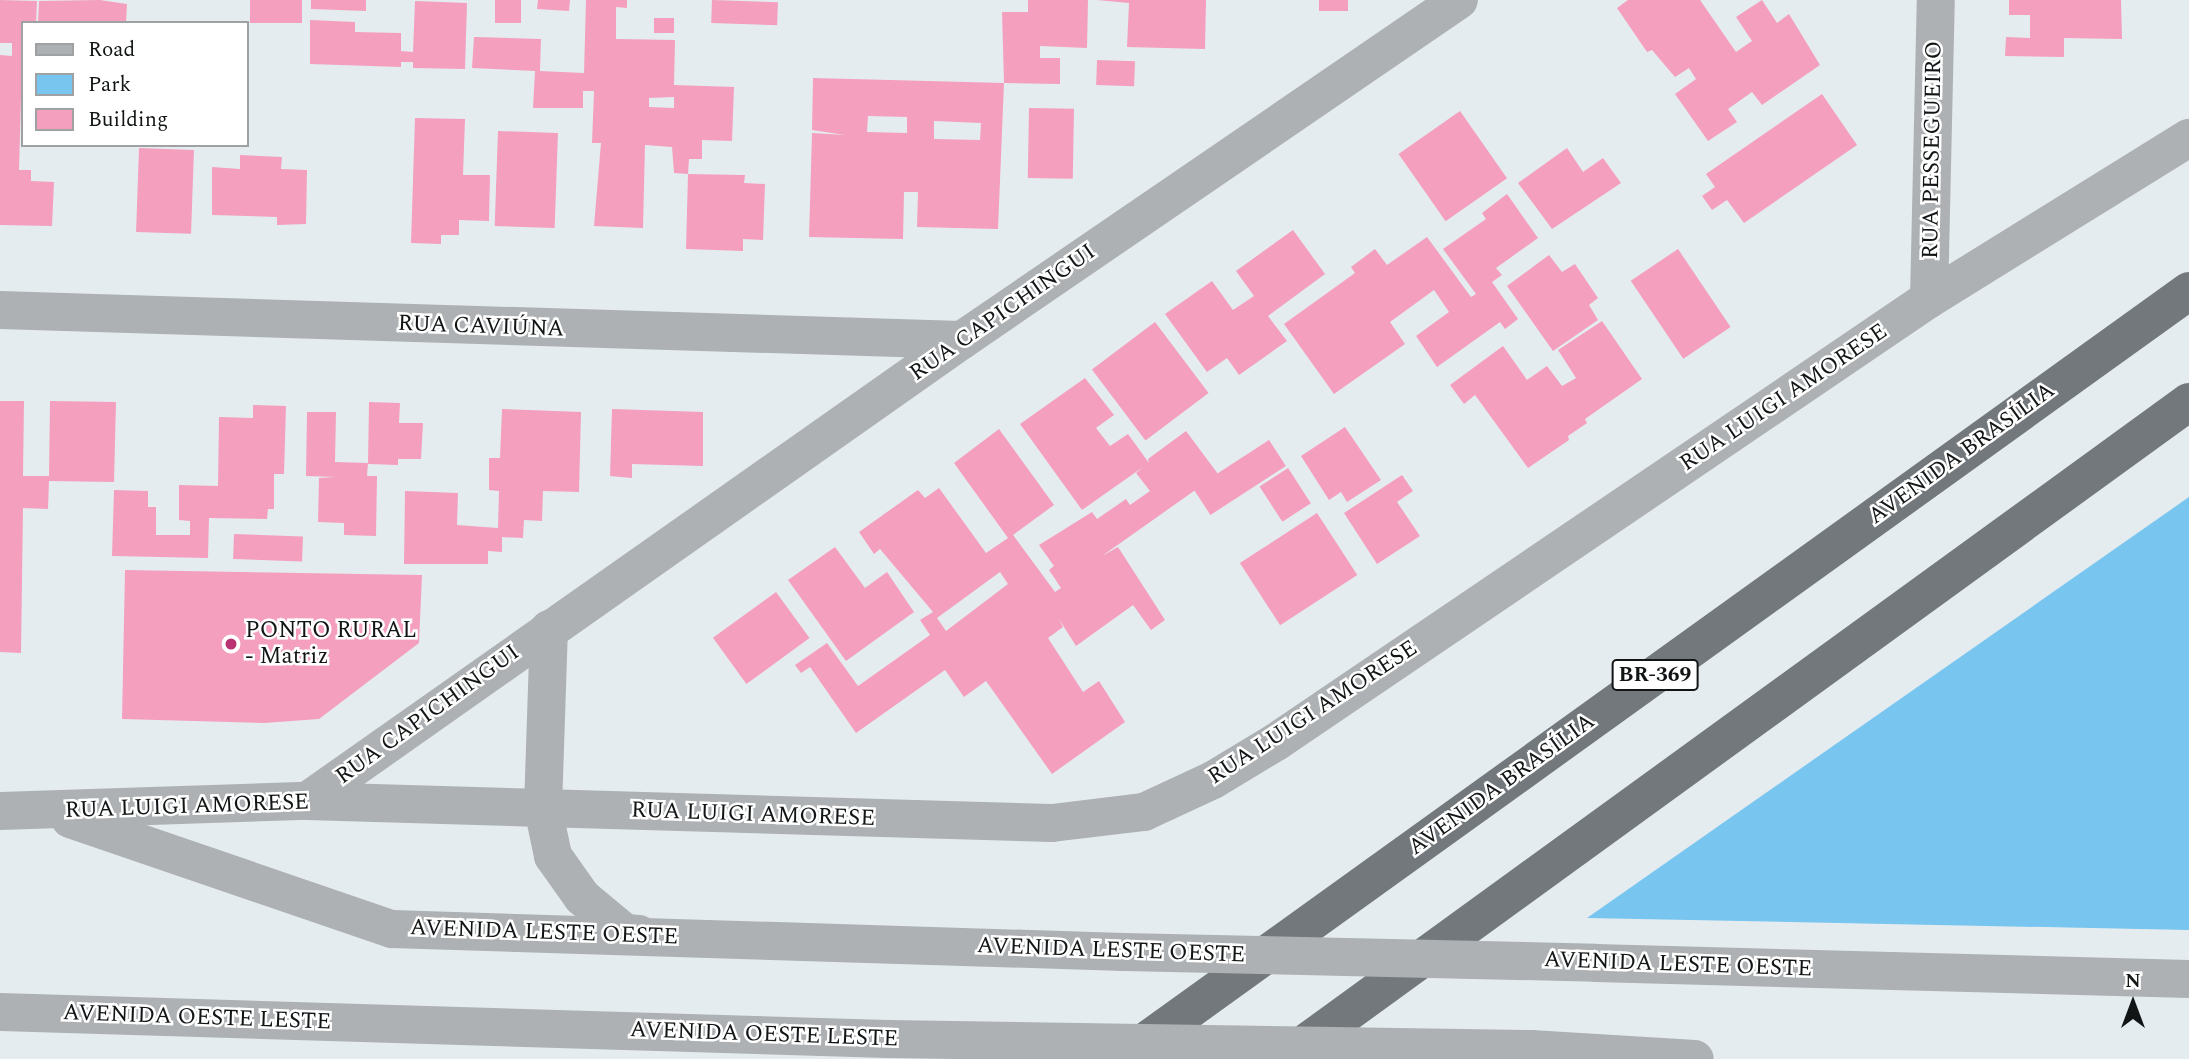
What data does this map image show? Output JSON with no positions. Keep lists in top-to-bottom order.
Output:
{
  "streets": {
    "highway": ["AVENIDA BRASÍLIA", "BR-369"],
    "street": [
      "RUA PESSEGUEIRO",
      "RUA CAPICHINGUI",
      "RUA CAVIÚNA",
      "RUA LUIGI AMORESE",
      "AVENIDA LESTE OESTE",
      "AVENIDA OESTE LESTE"
    ]
  },
  "crossings": [
    ["RUA PESSEGUEIRO", "RUA LUIGI AMORESE"],
    ["RUA CAPICHINGUI", "RUA CAVIÚNA"],
    ["RUA CAPICHINGUI", "RUA LUIGI AMORESE"],
    ["RUA CAPICHINGUI", "AVENIDA LESTE OESTE"],
    ["RUA LUIGI AMORESE", "AVENIDA LESTE OESTE"]
  ],
  "places": ["PONTO RURAL - Matriz"],
  "legend": ["Road", "Park", "Building"],
  "north": "top"
}
